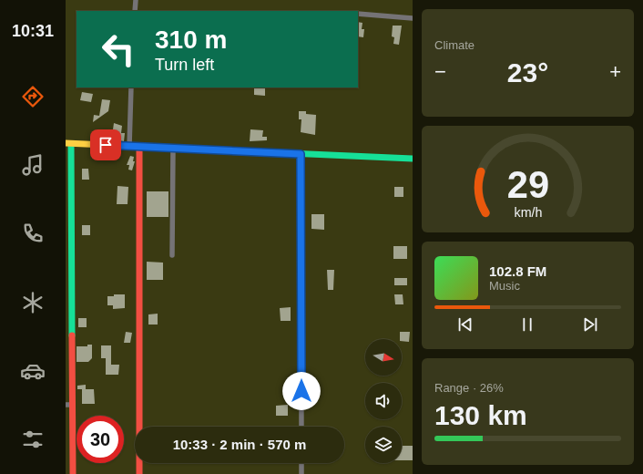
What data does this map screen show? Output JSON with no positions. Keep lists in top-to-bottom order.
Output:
{
  "north": "right",
  "page": {
    "tabs": "10:31",
    "tile": [
      "Climate",
      ["Range · 26%", "130 km"]
    ],
    "turn": ["310 m", "Turn left"],
    "heat": ["−", "23°", "+"],
    "song": ["102.8 FM", "Music"],
    "limit": "30",
    "trip": "10:33 · 2 min · 570 m",
    "gauge": ["29", "km/h"]
  }
}
